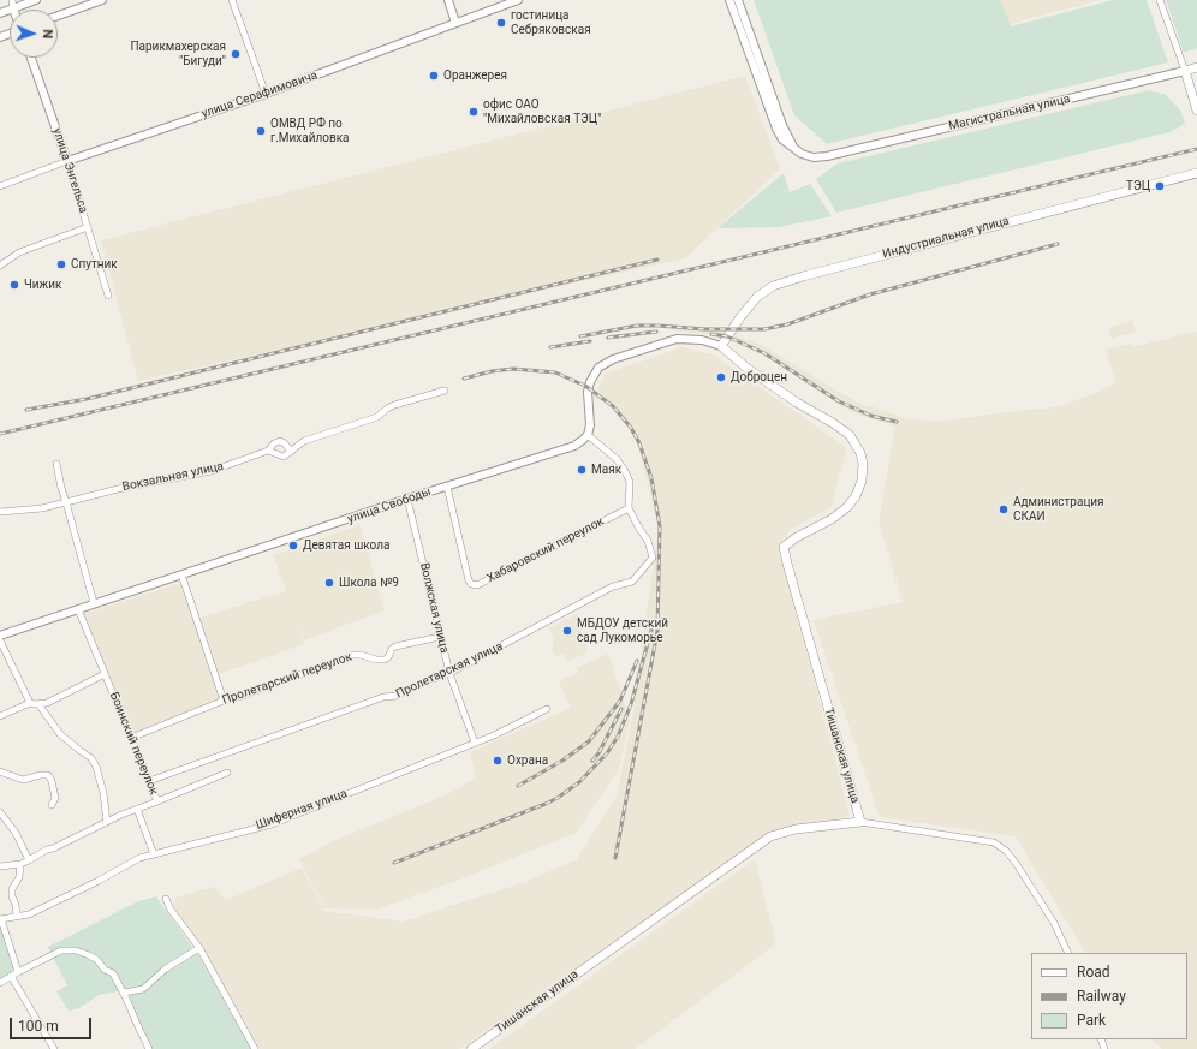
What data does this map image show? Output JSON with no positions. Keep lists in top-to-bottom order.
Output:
{
  "streets": {
    "main road": ["Индустриальная улица", "Тишанская улица"],
    "street": [
      "улица Серафимовича",
      "Магистральная улица",
      "улица Энгельса",
      "Вокзальная улица",
      "улица Свободы",
      "Хабаровский переулок",
      "Волжская улица",
      "Пролетарская улица",
      "Пролетарский переулок",
      "Боинский переулок",
      "Шиферная улица"
    ]
  },
  "crossings": [
    ["улица Серафимовича", "улица Энгельса"],
    ["Индустриальная улица", "Тишанская улица"],
    ["улица Свободы", "Хабаровский переулок"],
    ["улица Свободы", "Волжская улица"],
    ["улица Свободы", "Боинский переулок"],
    ["Хабаровский переулок", "Пролетарская улица"],
    ["Волжская улица", "Пролетарская улица"],
    ["Волжская улица", "Пролетарский переулок"],
    ["Волжская улица", "Шиферная улица"],
    ["Пролетарская улица", "Боинский переулок"],
    ["Пролетарский переулок", "Боинский переулок"]
  ],
  "places": [
    "гостиница Себряковская",
    "Парикмахерская \"Бигуди\"",
    "Оранжерея",
    "офис ОАО \"Михайловская ТЭЦ\"",
    "ОМВД РФ по г.Михайловка",
    "ТЭЦ",
    "Спутник",
    "Чижик",
    "Доброцен",
    "Mаяк",
    "Администрация СКАИ",
    "Девятая школа",
    "Школа №9",
    "МБДОУ детский сад Лукоморье",
    "Охрана"
  ],
  "legend": ["Road", "Railway", "Park"],
  "scale_bar": "100 m",
  "north": "right"
}
